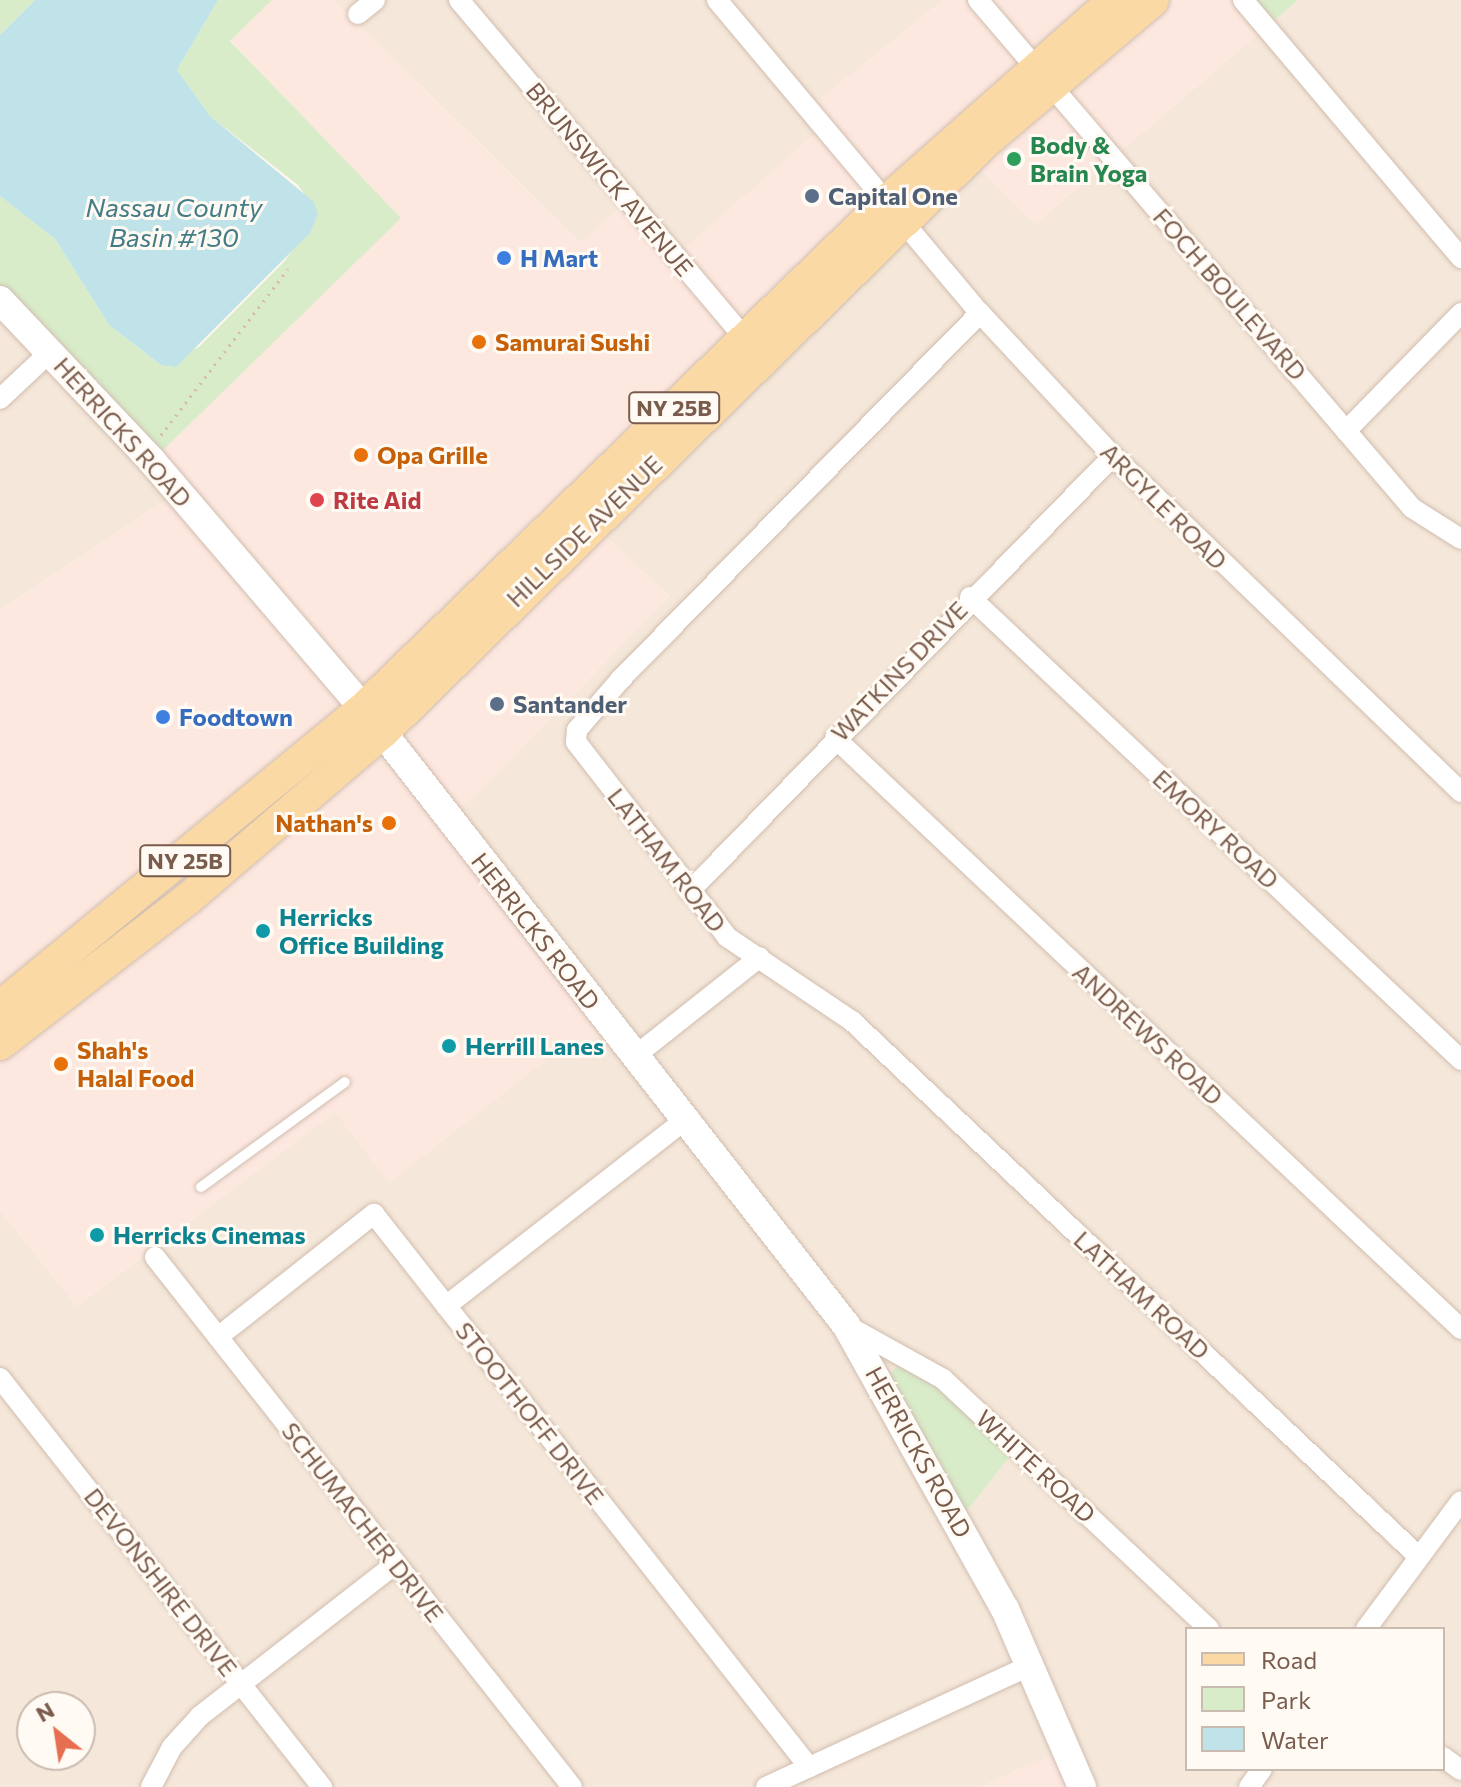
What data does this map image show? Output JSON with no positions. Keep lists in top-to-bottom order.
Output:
{
  "streets": {
    "main road": ["NY 25B", "HERRICKS ROAD", "HILLSIDE AVENUE"],
    "street": [
      "BRUNSWICK AVENUE",
      "FOCH BOULEVARD",
      "ARGYLE ROAD",
      "WATKINS DRIVE",
      "EMORY ROAD",
      "LATHAM ROAD",
      "ANDREWS ROAD",
      "STOOTHOFF DRIVE",
      "WHITE ROAD",
      "SCHUMACHER DRIVE",
      "DEVONSHIRE DRIVE"
    ]
  },
  "crossings": [
    ["BRUNSWICK AVENUE", "HILLSIDE AVENUE"],
    ["FOCH BOULEVARD", "HILLSIDE AVENUE"],
    ["HERRICKS ROAD", "HILLSIDE AVENUE"],
    ["HERRICKS ROAD", "WHITE ROAD"],
    ["ARGYLE ROAD", "HILLSIDE AVENUE"],
    ["ARGYLE ROAD", "WATKINS DRIVE"],
    ["ARGYLE ROAD", "LATHAM ROAD"],
    ["WATKINS DRIVE", "EMORY ROAD"],
    ["WATKINS DRIVE", "LATHAM ROAD"],
    ["WATKINS DRIVE", "ANDREWS ROAD"],
    ["STOOTHOFF DRIVE", "SCHUMACHER DRIVE"]
  ],
  "water": ["Nassau County Basin #130"],
  "places": [
    "Body & Brain Yoga",
    "Capital One",
    "H Mart",
    "Samurai Sushi",
    "Opa Grille",
    "Rite Aid",
    "Santander",
    "Foodtown",
    "Nathan's",
    "Herricks Office Building",
    "Herrill Lanes",
    "Shah's Halal Food",
    "Herricks Cinemas"
  ],
  "legend": ["Road", "Park", "Water"],
  "north": "top left"
}
